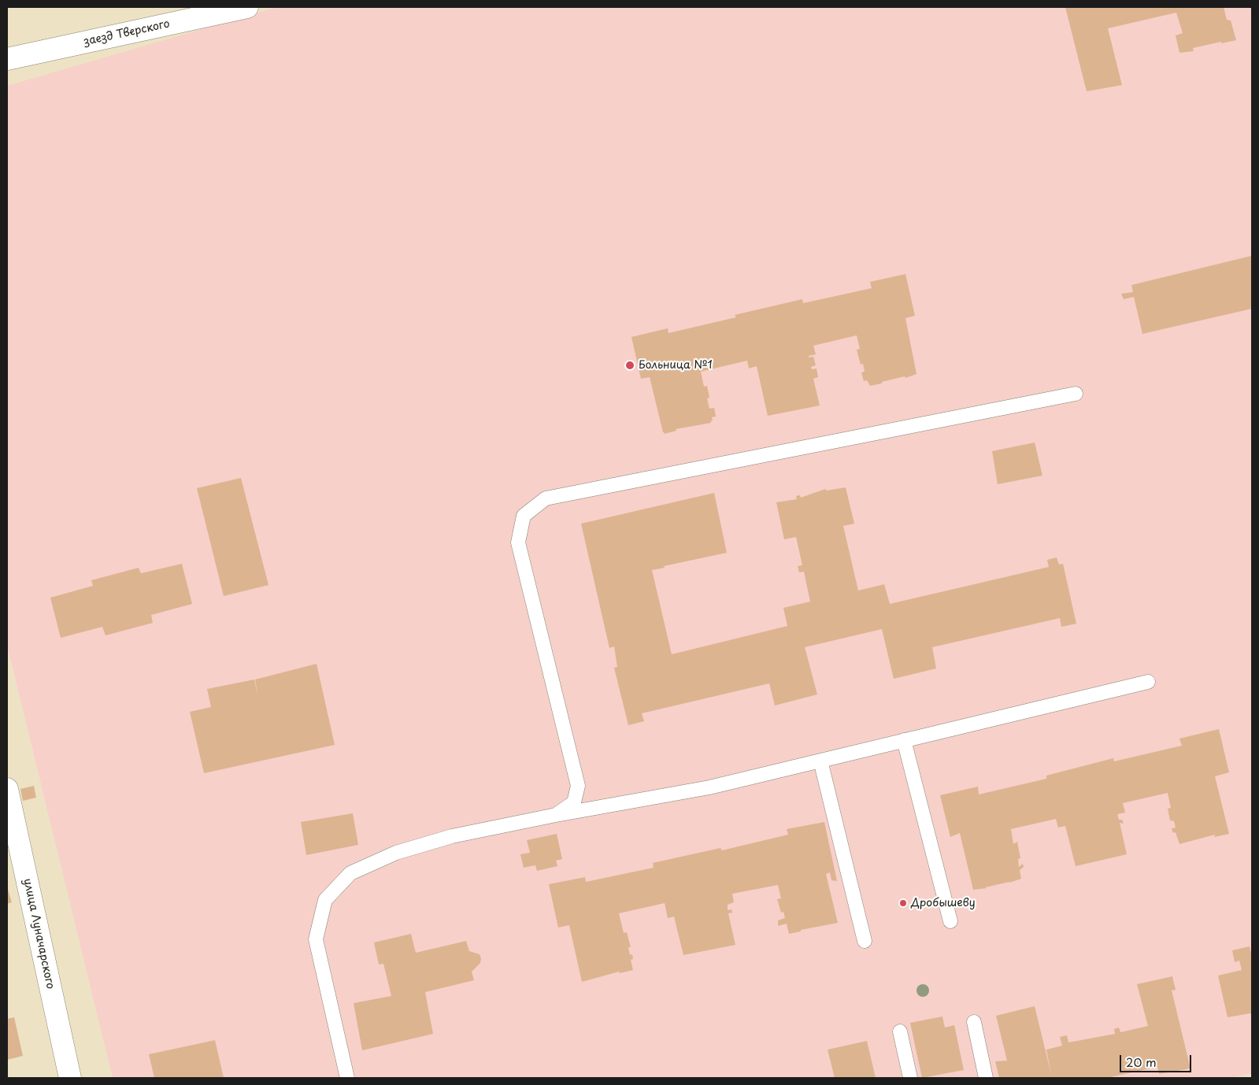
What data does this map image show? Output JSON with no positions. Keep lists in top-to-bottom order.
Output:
{
  "streets": {
    "street": ["заезд Тверского", "улица Луначарского"]
  },
  "places": ["Больница №1", "Дробышеву"],
  "scale_bar": "20 m"
}
